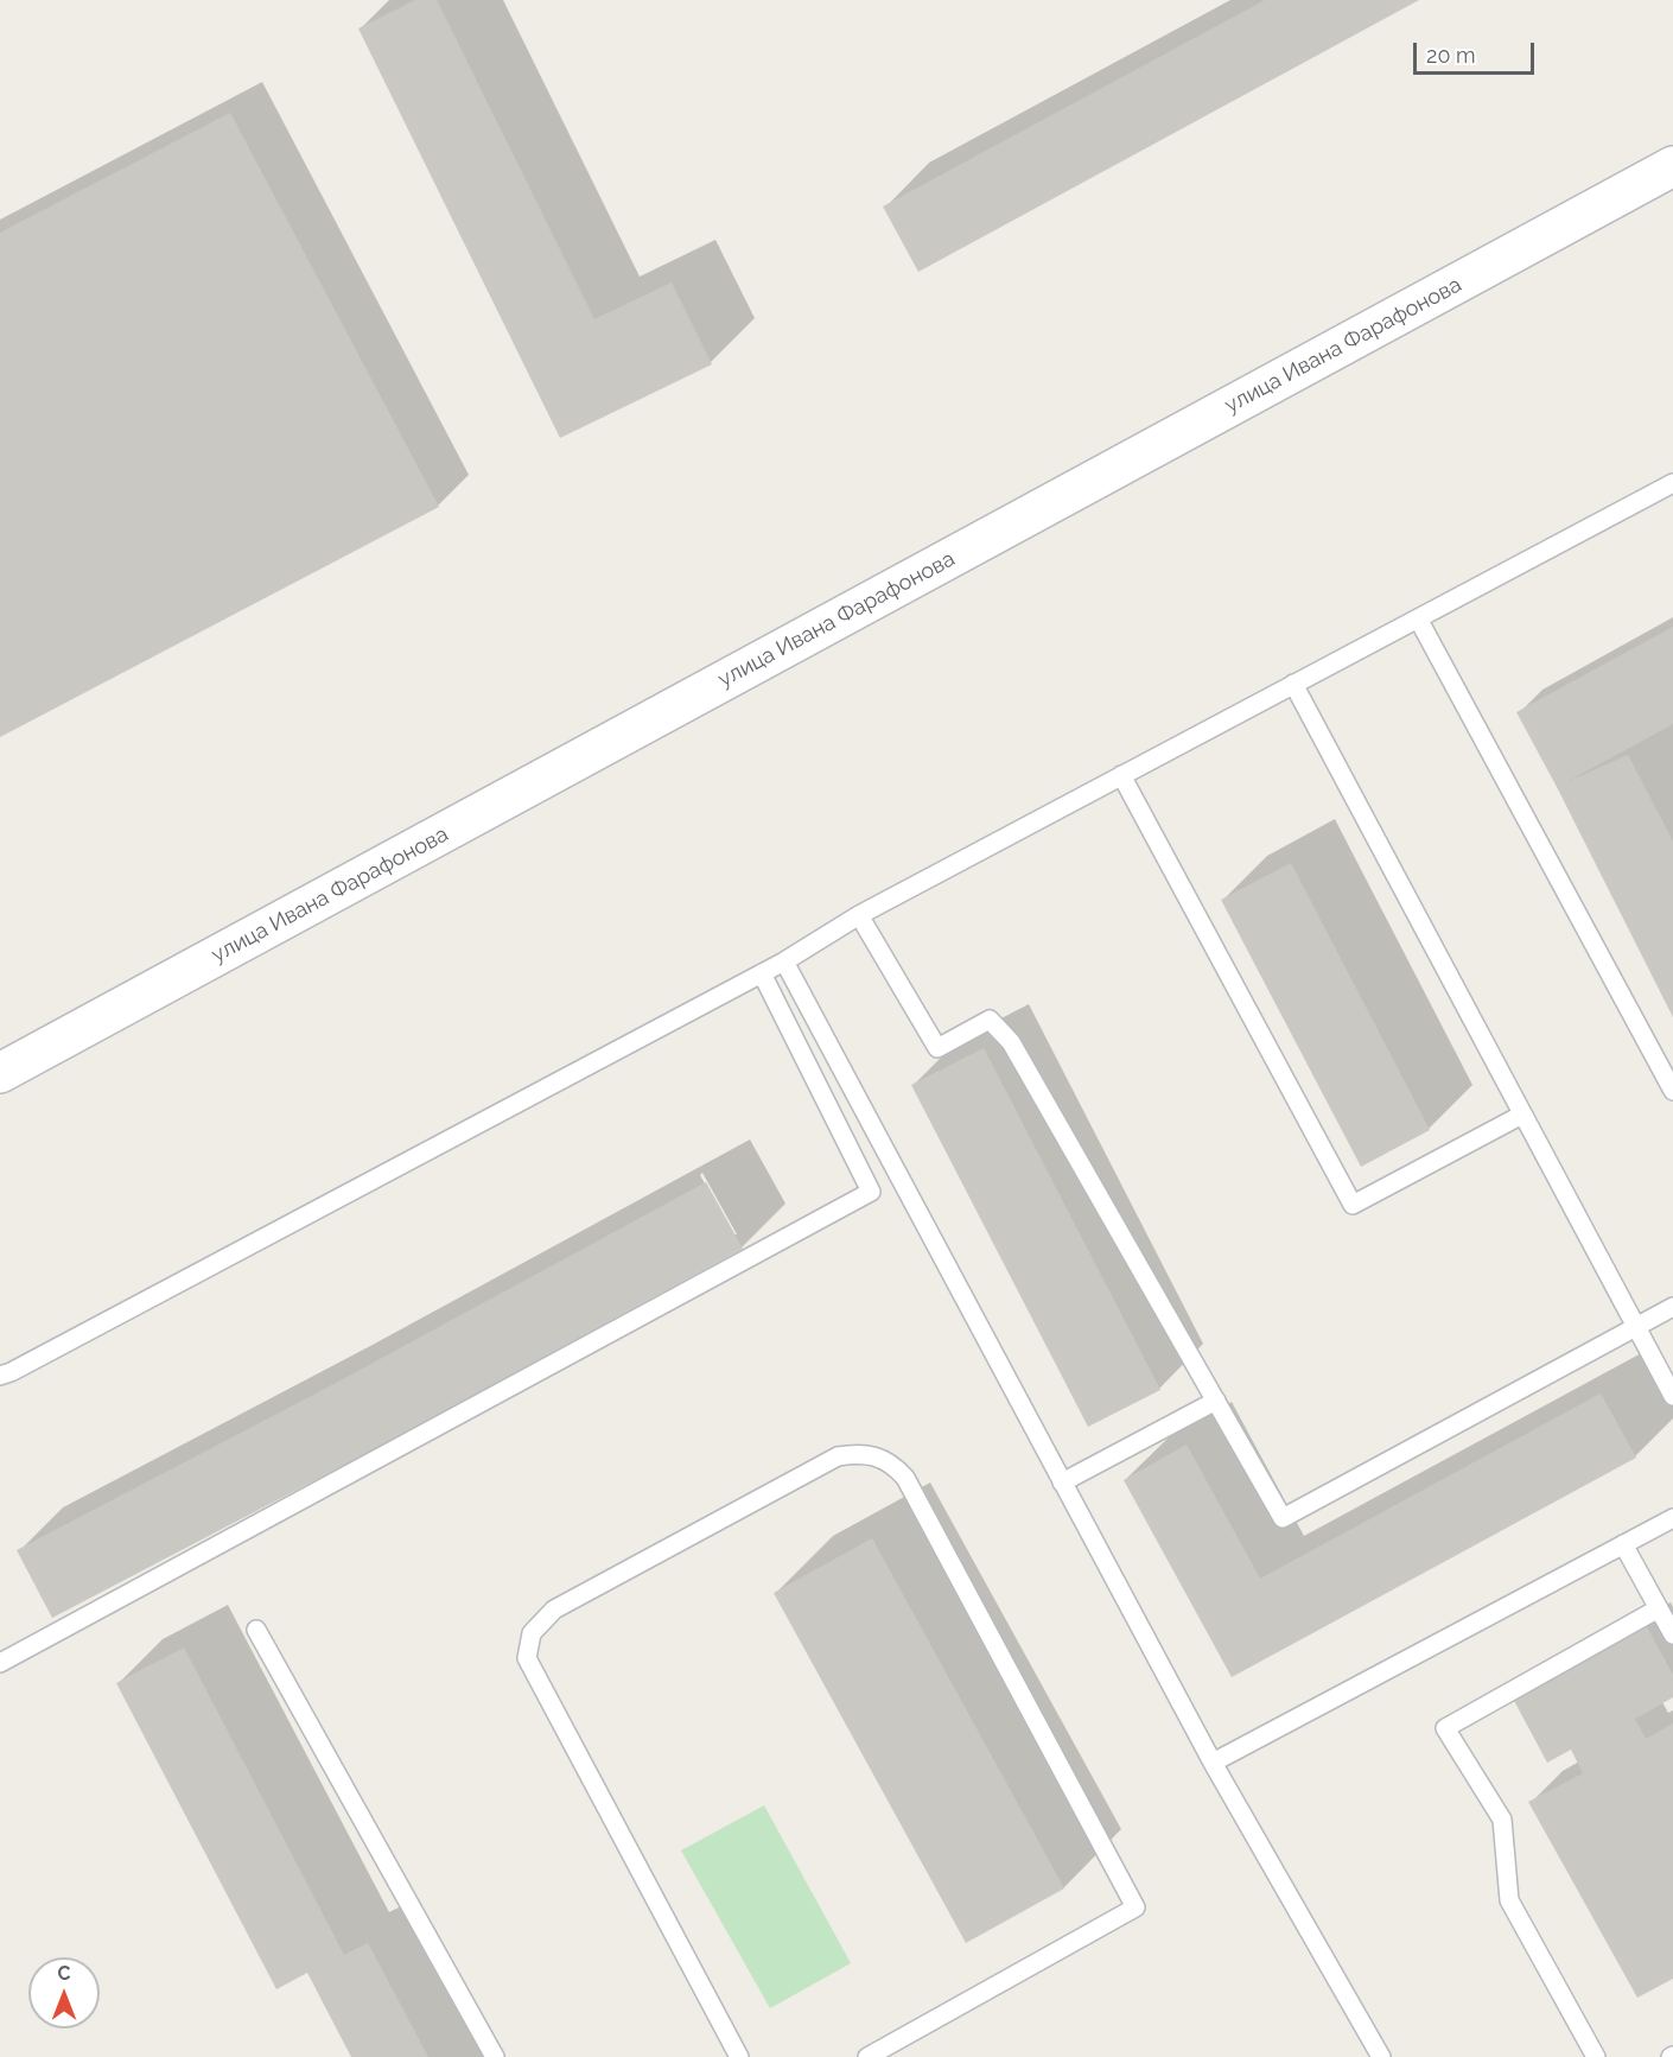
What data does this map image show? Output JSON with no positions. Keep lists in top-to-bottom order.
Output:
{
  "streets": {
    "street": ["улица Ивана Фарафонова"]
  },
  "scale_bar": "20 m",
  "north": "top"
}
